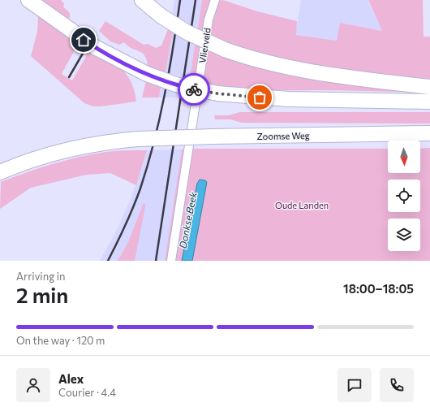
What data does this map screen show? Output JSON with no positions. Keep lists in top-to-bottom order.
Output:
{
  "streets": {
    "highway": ["Zoomse Weg"],
    "street": ["Vlierveld"]
  },
  "water": ["Donkse Beek"],
  "parks": ["Oude Landen"],
  "north": "bottom",
  "page": {
    "heading": ["2 min", "Arriving in", "18:00–18:05"],
    "panel": ["Alex", "Courier · 4.4"],
    "bar": "On the way · 120 m"
  }
}
